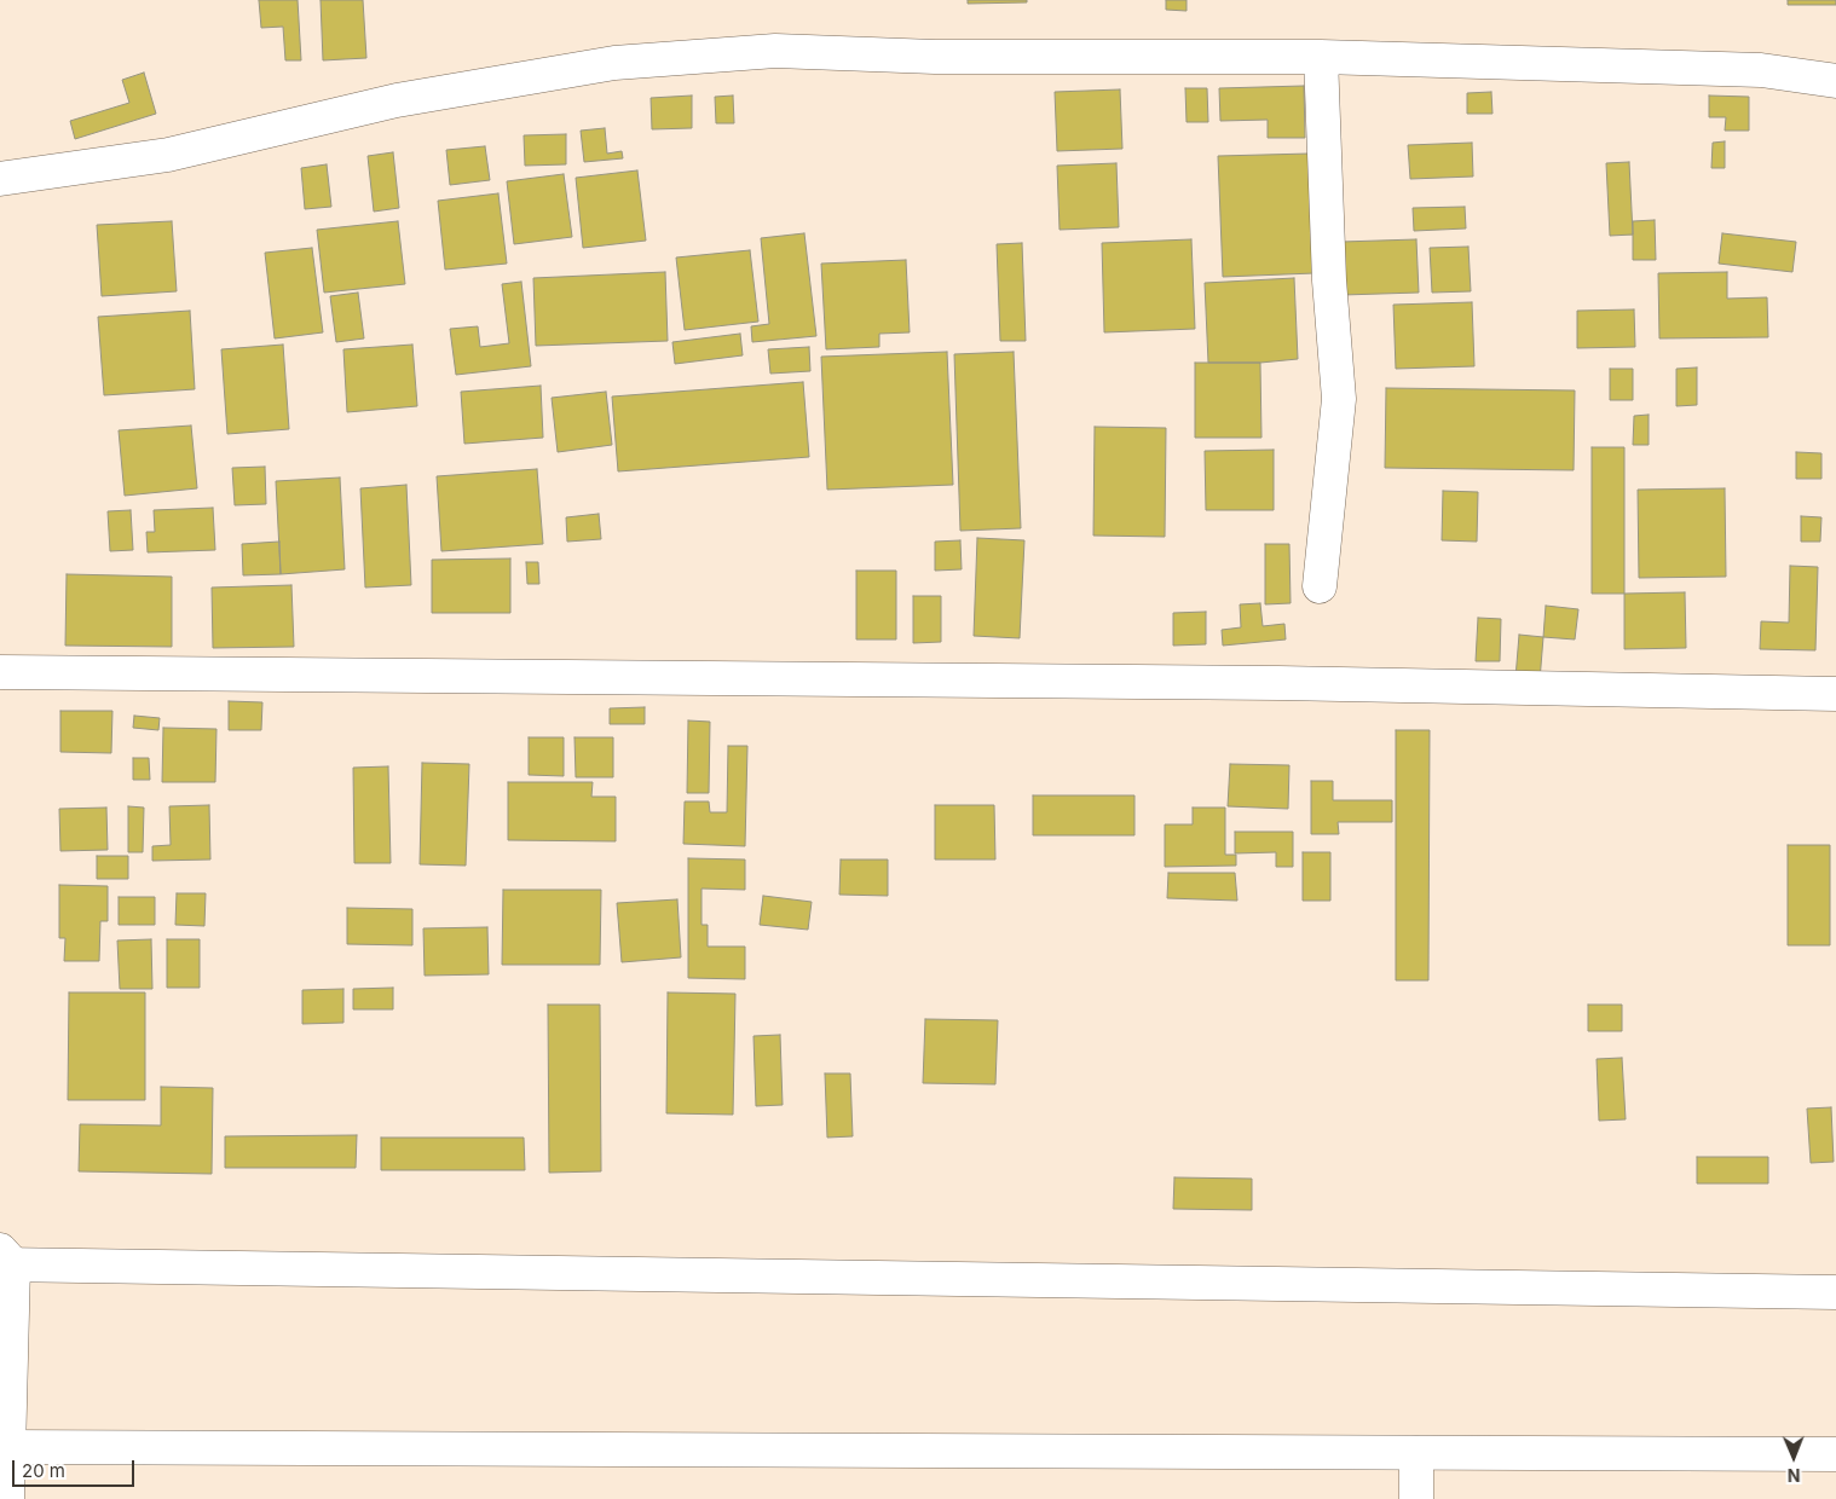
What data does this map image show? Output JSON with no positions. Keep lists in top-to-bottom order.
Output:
{
  "scale_bar": "20 m",
  "north": "bottom"
}
